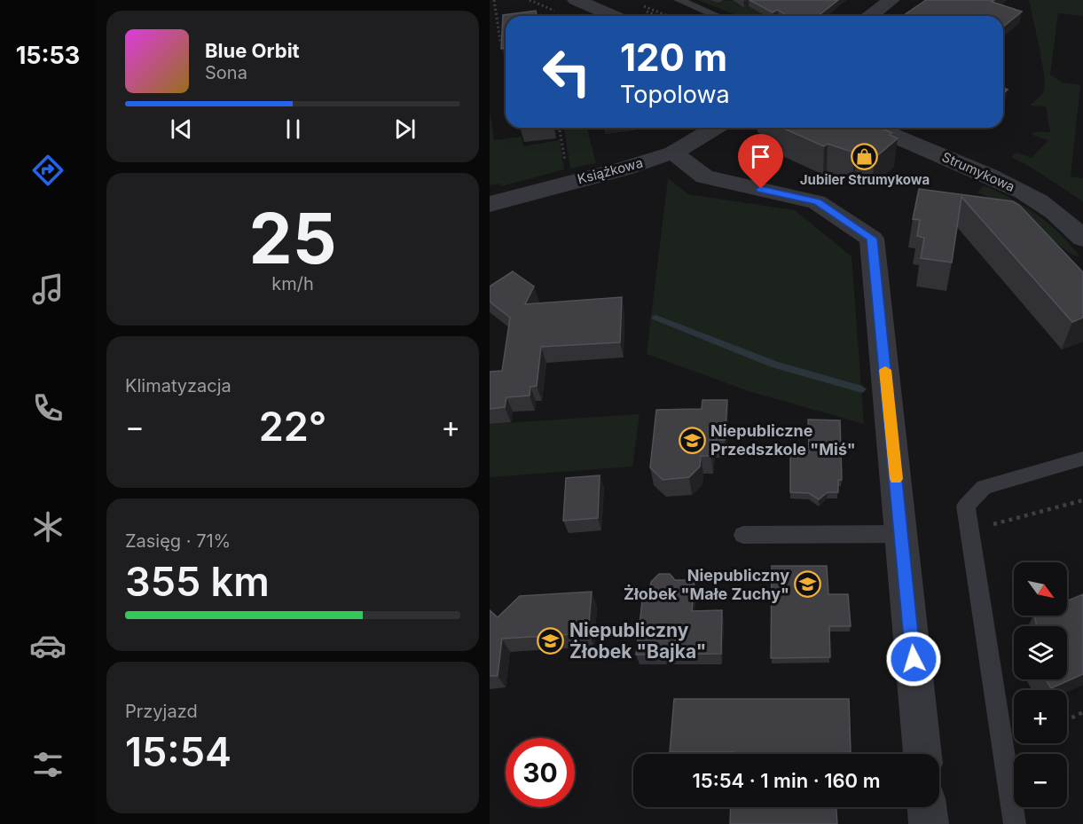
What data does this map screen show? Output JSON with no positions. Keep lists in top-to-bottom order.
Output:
{
  "streets": {
    "street": ["Książkowa", "Strumykowa"]
  },
  "places": {
    "shop": ["Jubiler Strumykowa"],
    "school or university": ["Niepubliczne Przedszkole \"Miś\"", "Niepubliczny Żłobek \"Małe Zuchy\"", "Niepubliczny Żłobek \"Bajka\""]
  },
  "north": "bottom right",
  "page": {
    "tabs": "15:53",
    "turn": ["120 m", "Topolowa"],
    "song": ["Blue Orbit", "Sona"],
    "tile": [
      ["25", "km/h"],
      "Klimatyzacja",
      ["Zasięg · 71%", "355 km"],
      ["Przyjazd", "15:54"]
    ],
    "heat": ["−", "22°", "+"],
    "map_buttons": ["+", "−"],
    "limit": "30",
    "trip": "15:54 · 1 min · 160 m"
  }
}
